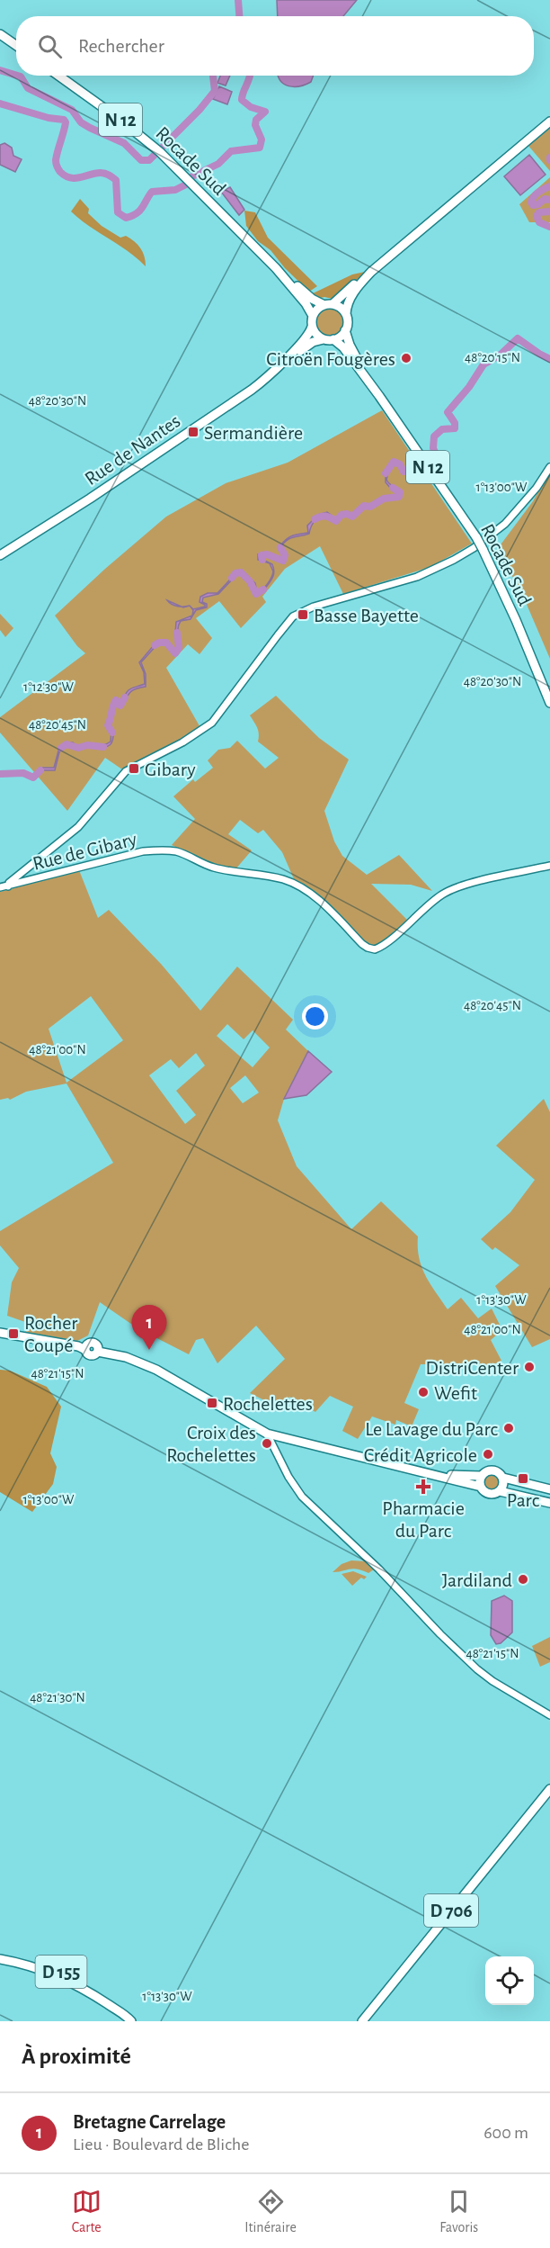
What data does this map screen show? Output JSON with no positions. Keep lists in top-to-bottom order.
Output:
{
  "streets": {
    "main road": [
      "N 12",
      "Rocade Sud",
      "Rue de Nantes",
      "D 706",
      "D 155"
    ],
    "street": ["Rue de Gibary"]
  },
  "crossings": [
    ["Rocade Sud", "Rue de Nantes"]
  ],
  "places": {
    "other": [
      "Citroën Fougères",
      "DistriCenter",
      "Wefit",
      "Le Lavage du Parc",
      "Croix des Rochelettes",
      "Crédit Agricole",
      "Jardiland"
    ],
    "transit": [
      "Sermandière",
      "Basse Bayette",
      "Gibary",
      "Rocher Coupé",
      "Rochelettes",
      "Parc"
    ],
    "health": ["Pharmacie du Parc"]
  },
  "page": {
    "search": "Rechercher",
    "pins": "1",
    "heading": "À proximité",
    "list": [
      {
        "mark": "1",
        "name": "Bretagne Carrelage",
        "note": "Lieu · Boulevard de Bliche",
        "value": "600 m"
      }
    ],
    "nav": ["Carte", "Itinéraire", "Favoris"]
  },
  "coordinates": [
    "48°20'15\"N",
    "48°20'30\"N",
    "1°13'00\"W",
    "1°12'30\"W",
    "48°20'45\"N",
    "48°21'00\"N",
    "1°13'30\"W",
    "48°21'15\"N",
    "48°21'30\"N"
  ]
}
